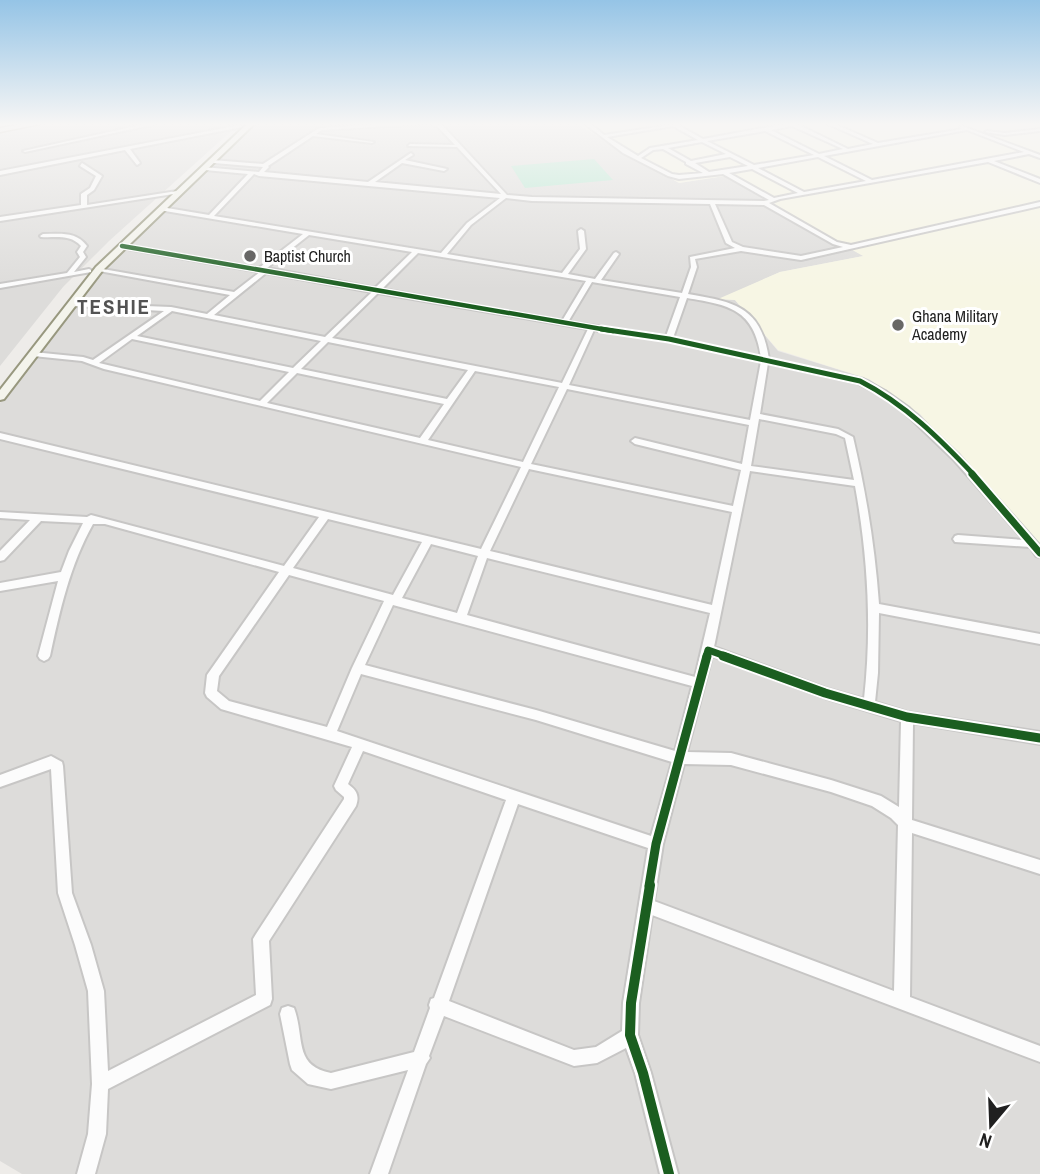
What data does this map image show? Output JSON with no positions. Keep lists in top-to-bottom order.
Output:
{
  "districts": ["TESHIE"],
  "places": ["Baptist Church", "Ghana Military Academy"],
  "north": "bottom"
}
